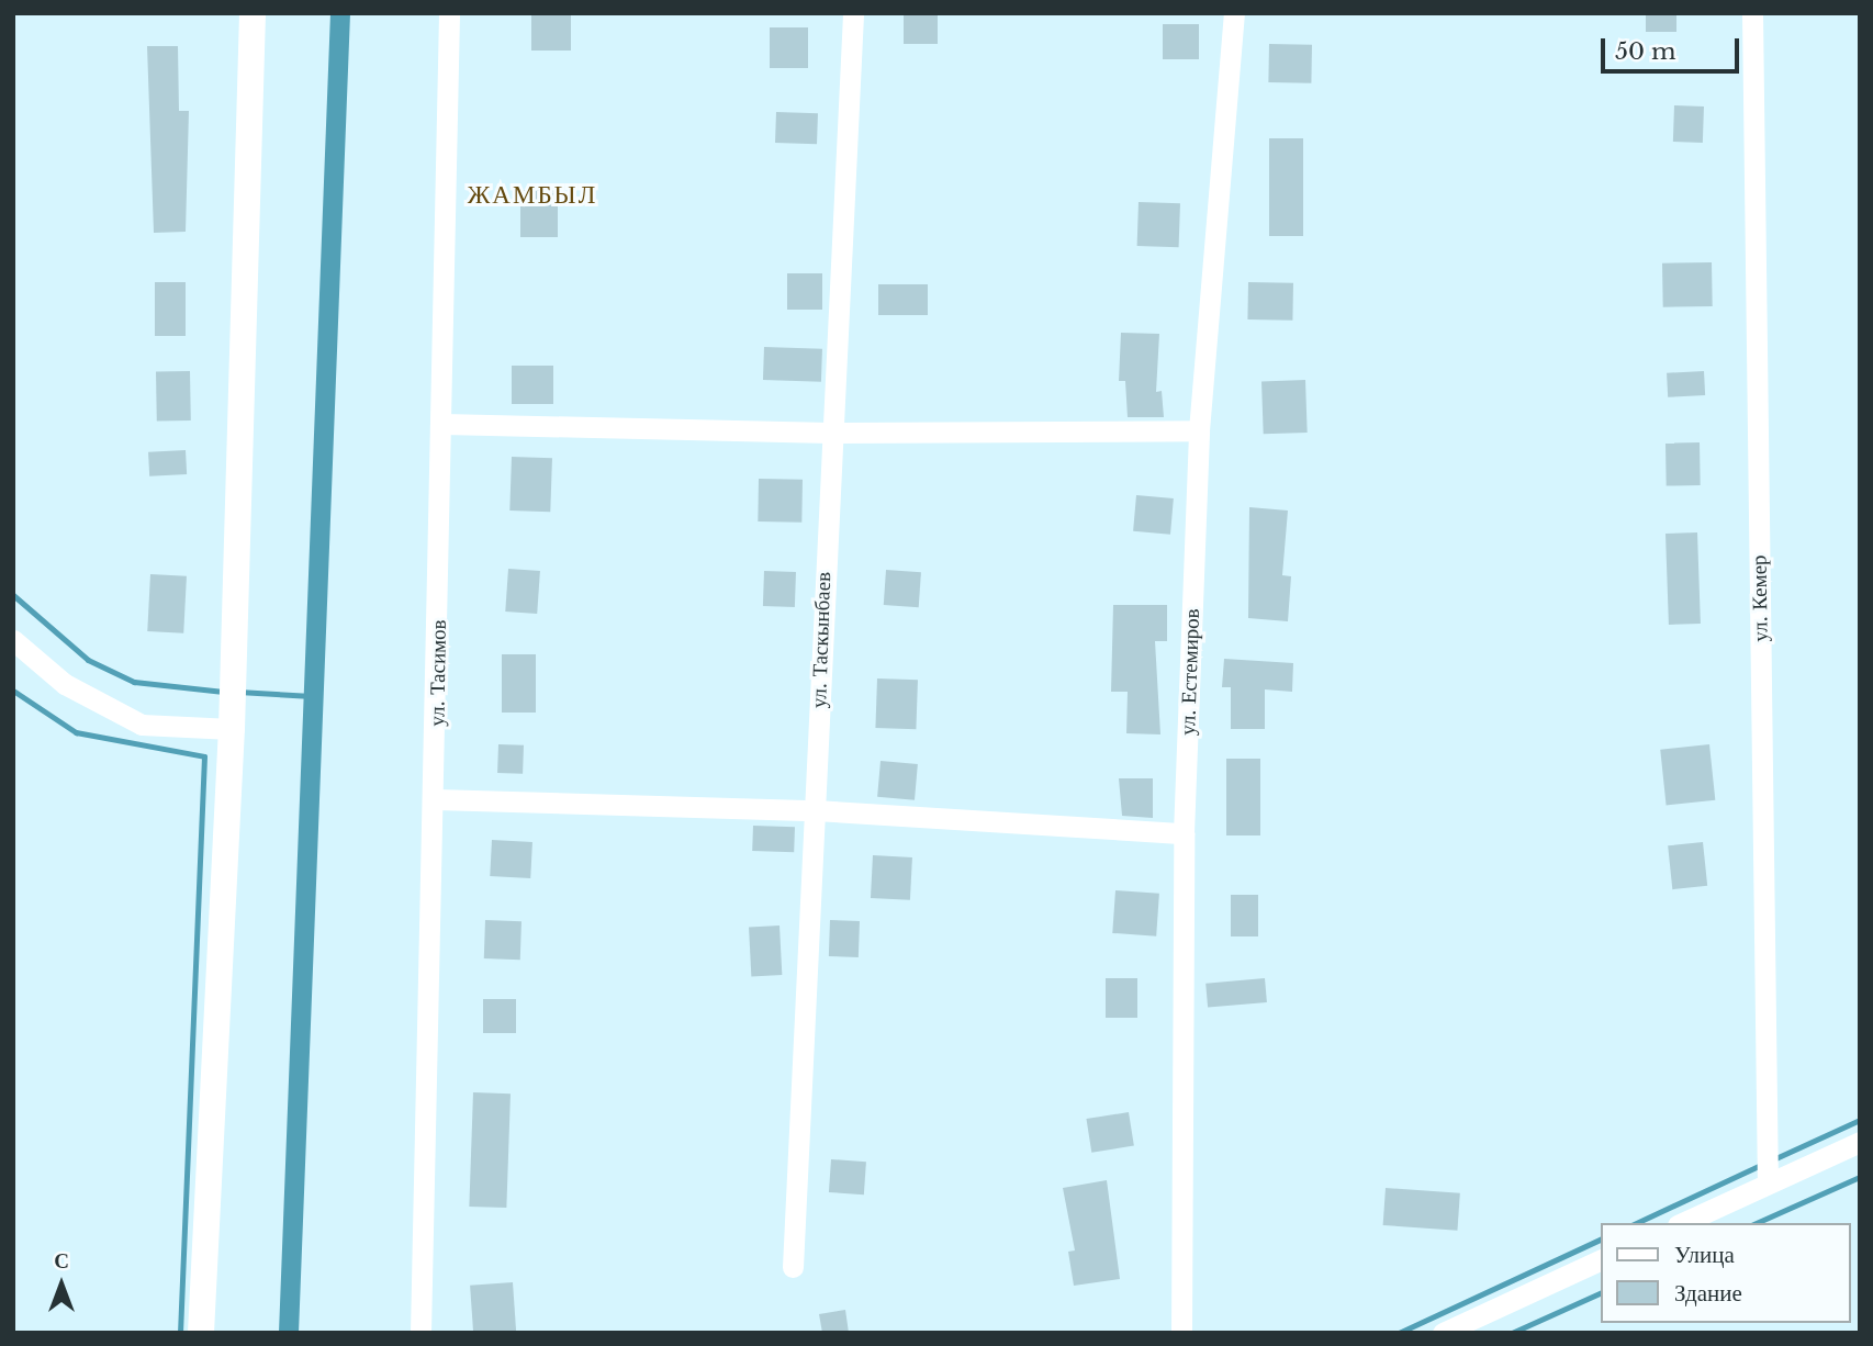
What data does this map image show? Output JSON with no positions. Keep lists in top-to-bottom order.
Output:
{
  "streets": {
    "street": [
      "ул. Кемер",
      "ул. Таскынбаев",
      "ул. Естемиров",
      "ул. Тасимов"
    ]
  },
  "districts": ["ЖАМБЫЛ"],
  "legend": ["Улица", "Здание"],
  "scale_bar": "50 m",
  "north": "top"
}
